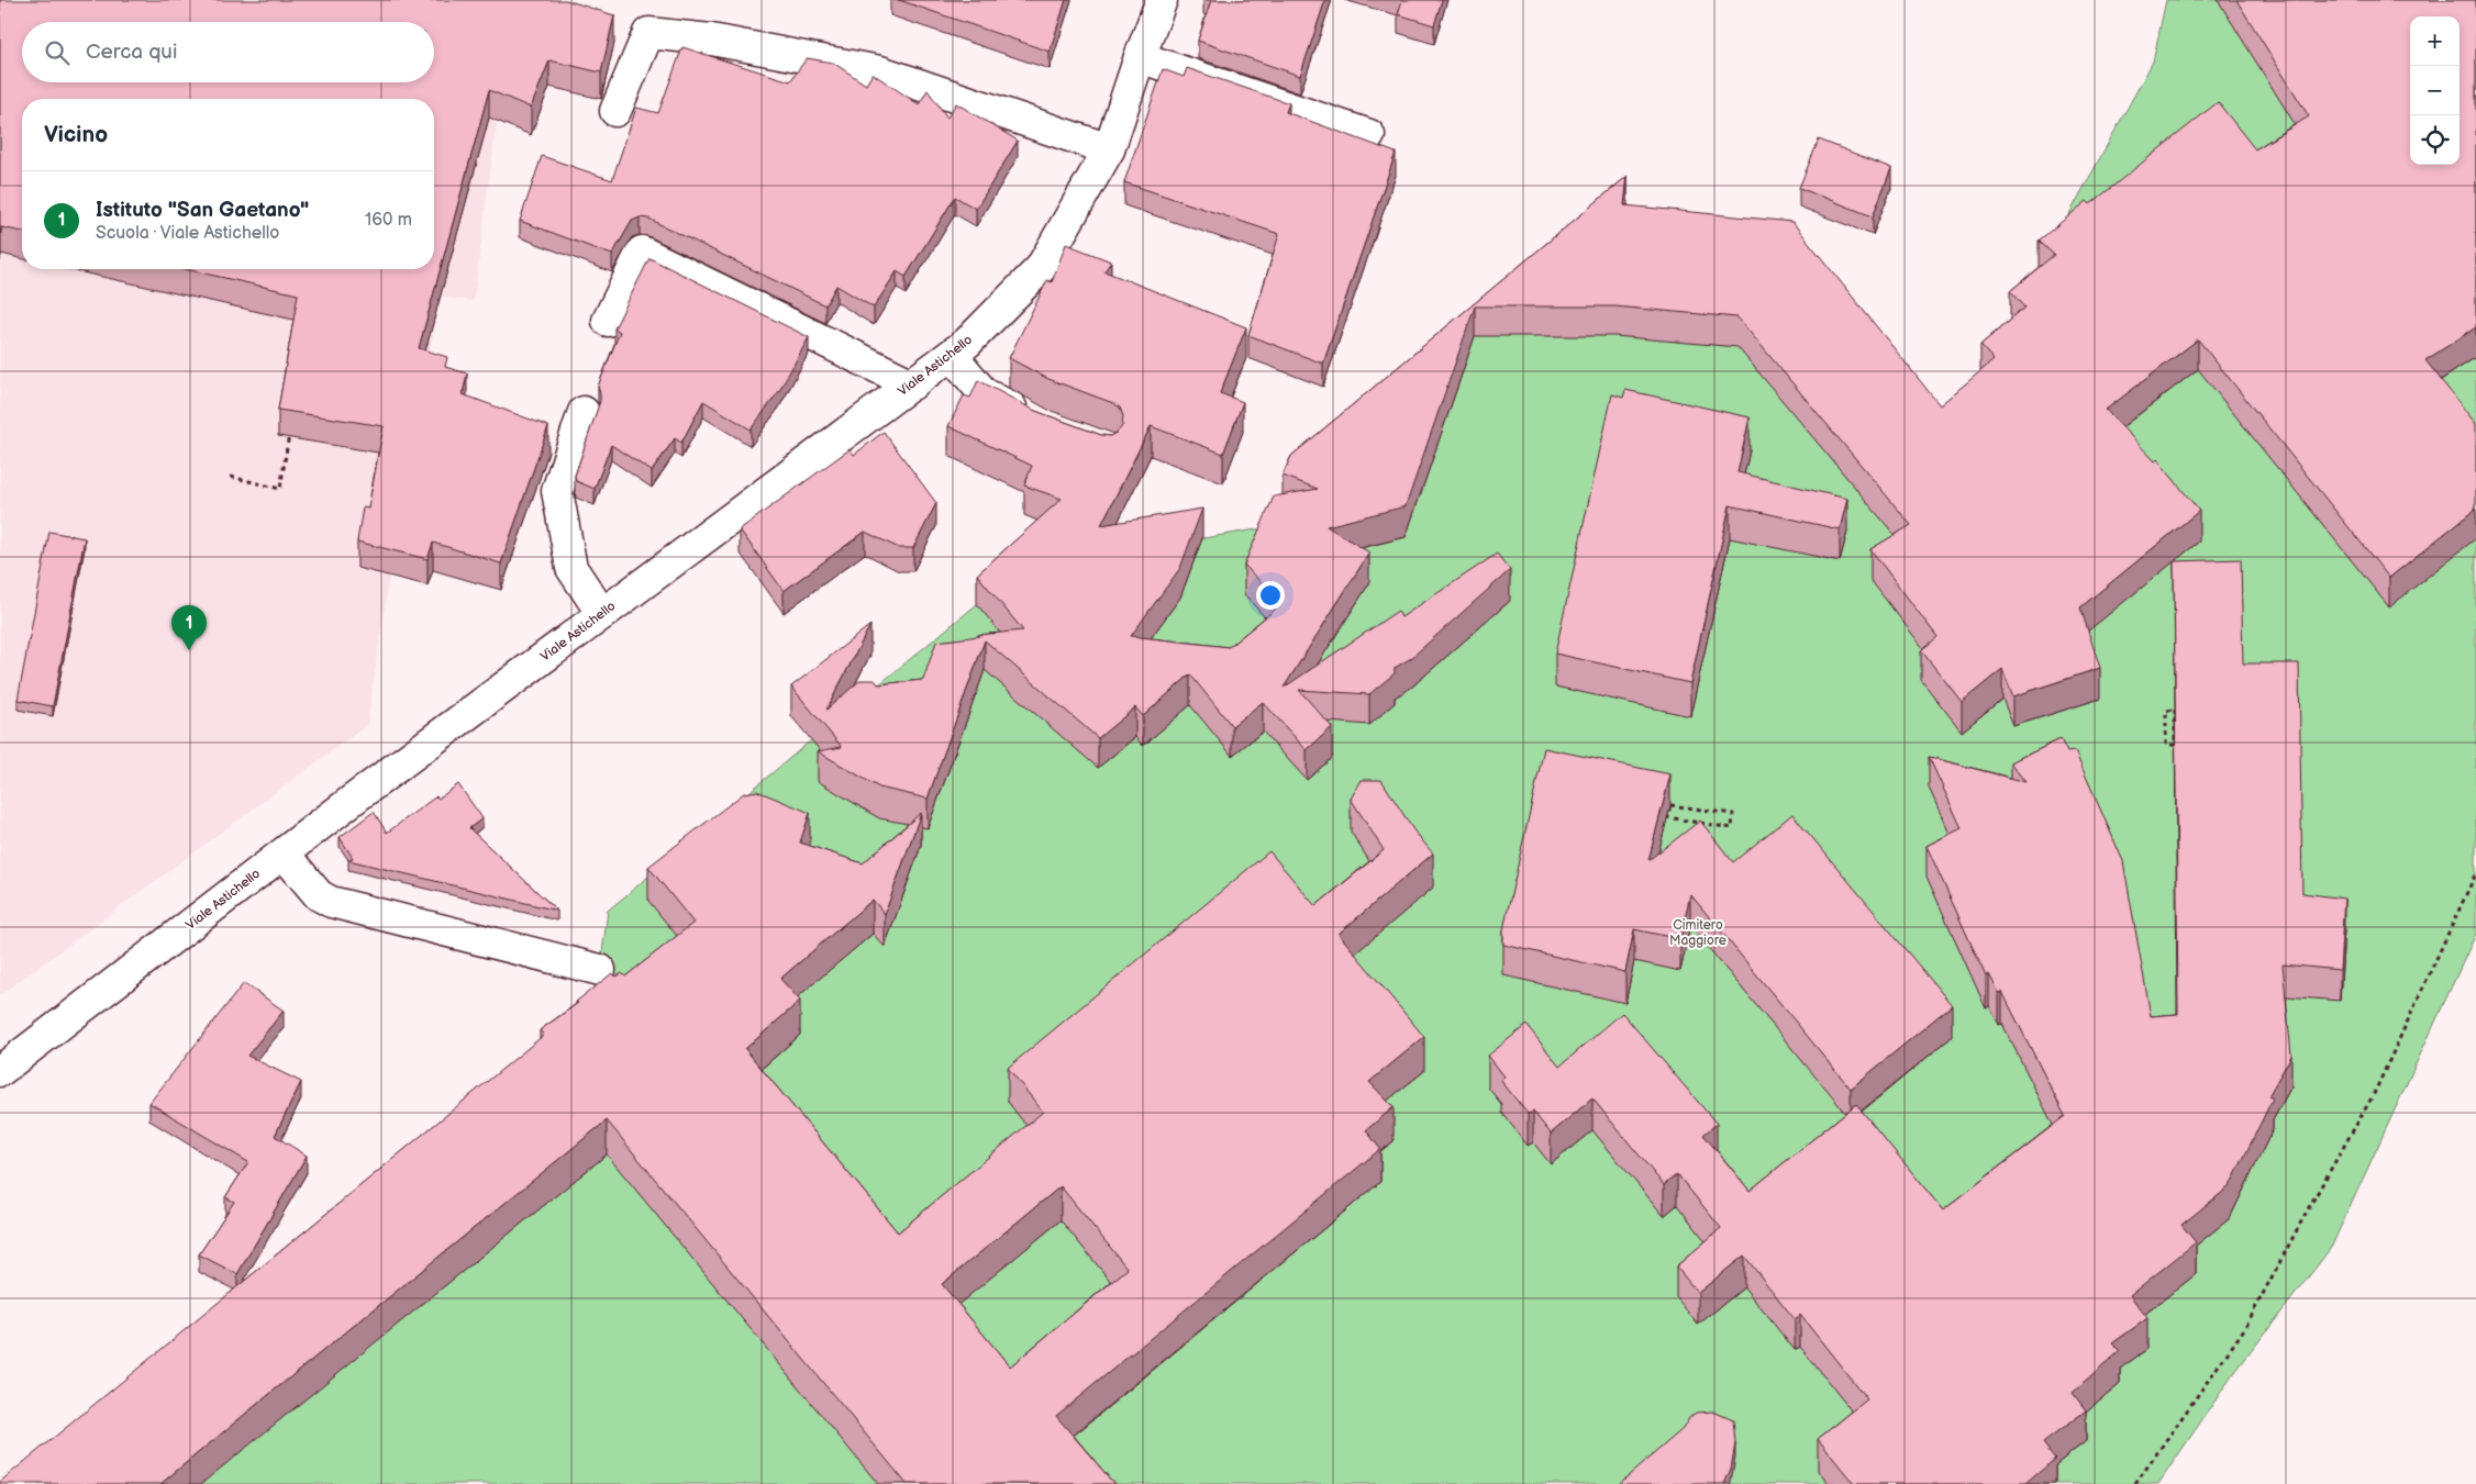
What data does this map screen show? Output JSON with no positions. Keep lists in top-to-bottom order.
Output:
{
  "streets": {
    "street": ["Viale Astichello"]
  },
  "parks": ["Cimitero Maggiore"],
  "page": {
    "map_buttons": ["+", "−"],
    "search": "Cerca qui",
    "heading": "Vicino",
    "list": [
      {
        "mark": "1",
        "name": "Istituto \"San Gaetano\"",
        "note": "Scuola · Viale Astichello",
        "value": "160 m"
      }
    ],
    "pins": "1"
  }
}
